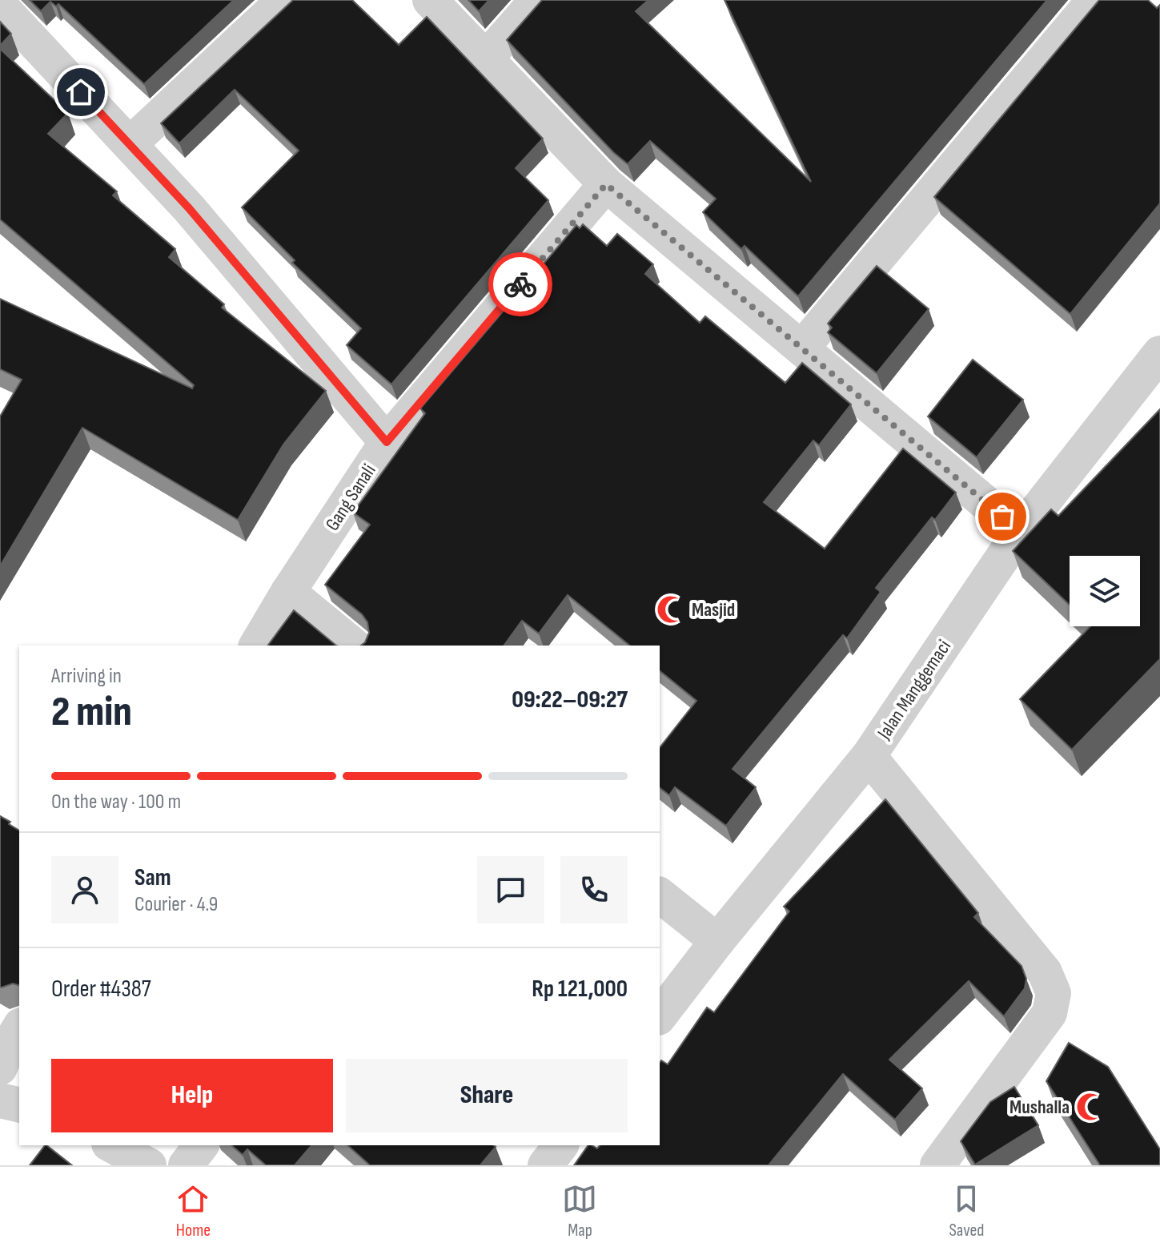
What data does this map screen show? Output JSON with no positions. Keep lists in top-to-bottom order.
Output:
{
  "streets": {
    "street": ["Gang Sanali", "Jalan Manggemaci"]
  },
  "places": {
    "mosque": ["Masjid", "Mushalla"]
  },
  "page": {
    "heading": ["2 min", "Arriving in", "09:22–09:27"],
    "panel": [
      "Sam",
      "Courier · 4.9",
      "Order #4387",
      "Rp 121,000"
    ],
    "bar": "On the way · 100 m",
    "buttons": ["Help", "Share"],
    "tabs": ["Home", "Map", "Saved"]
  }
}
